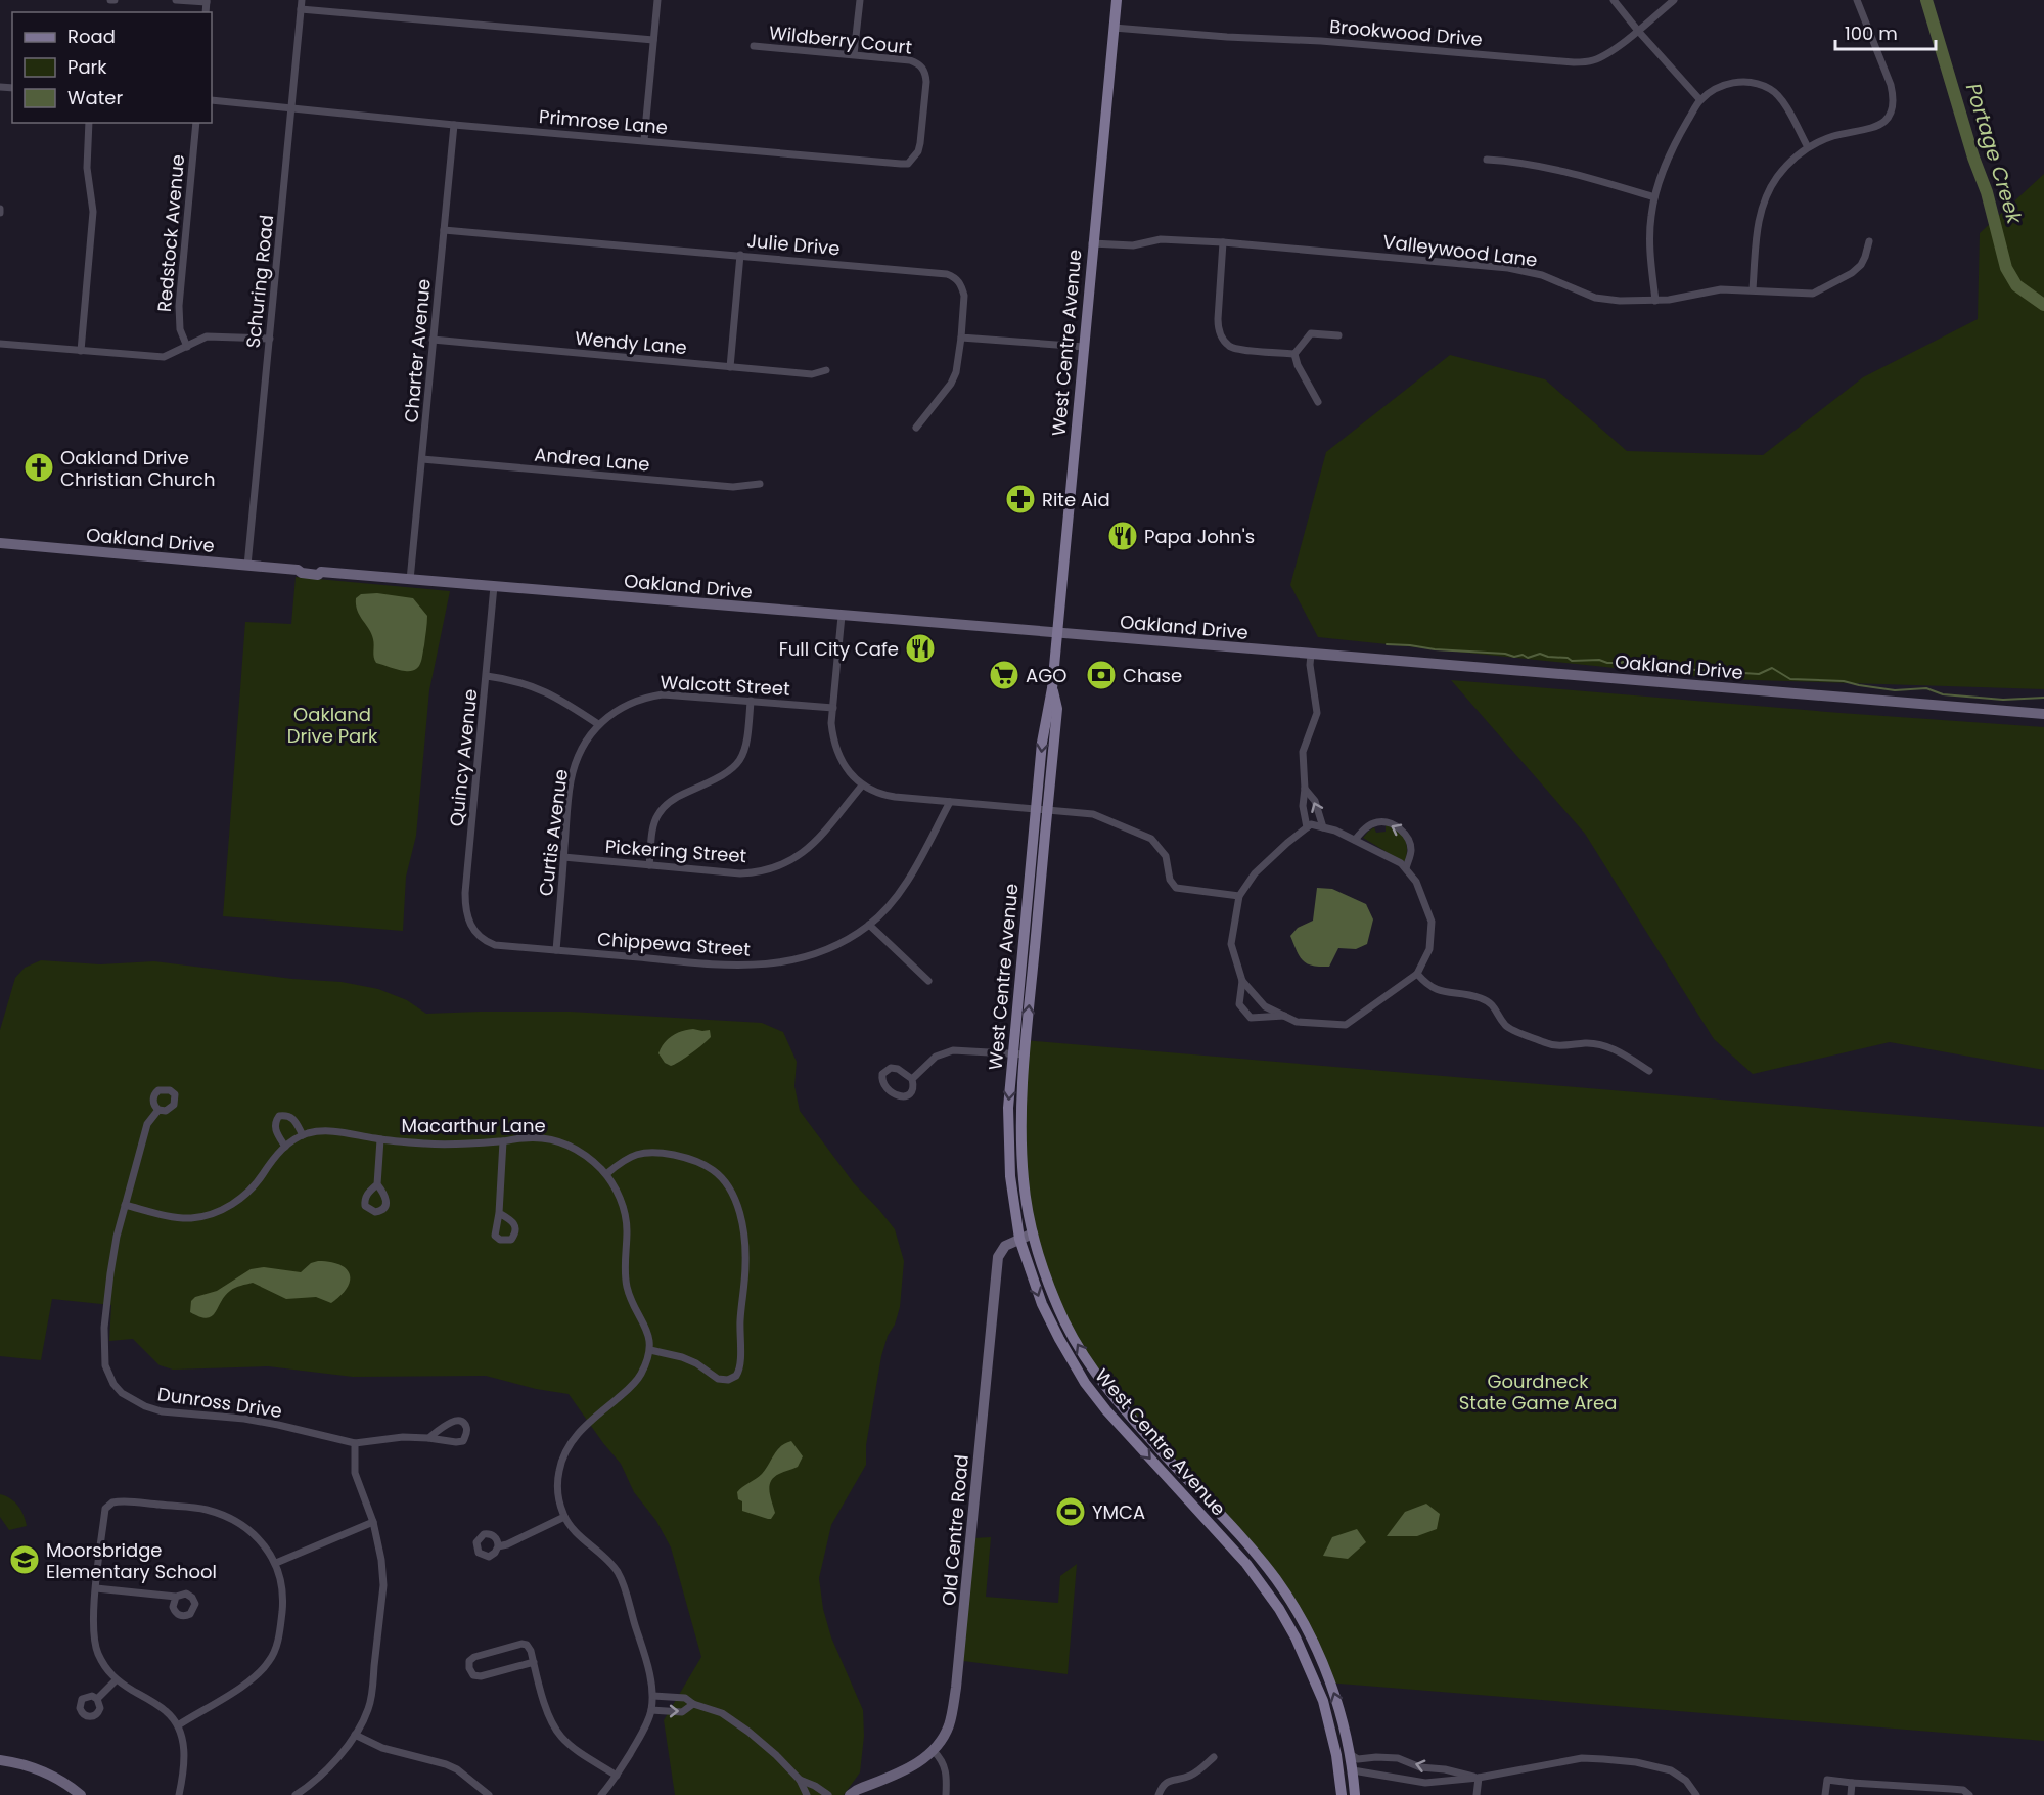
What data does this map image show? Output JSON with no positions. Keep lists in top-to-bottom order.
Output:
{
  "streets": {
    "main road": ["West Centre Avenue"],
    "street": [
      "Brookwood Drive",
      "Wildberry Court",
      "Primrose Lane",
      "Redstock Avenue",
      "Julie Drive",
      "Valleywood Lane",
      "Schuring Road",
      "Wendy Lane",
      "Charter Avenue",
      "Andrea Lane",
      "Oakland Drive",
      "Walcott Street",
      "Quincy Avenue",
      "Curtis Avenue",
      "Pickering Street",
      "Chippewa Street",
      "Macarthur Lane",
      "Dunross Drive",
      "Old Centre Road"
    ]
  },
  "crossings": [
    ["Brookwood Drive", "West Centre Avenue"],
    ["Wildberry Court", "Primrose Lane"],
    ["Primrose Lane", "Schuring Road"],
    ["Primrose Lane", "Charter Avenue"],
    ["Julie Drive", "Charter Avenue"],
    ["Valleywood Lane", "West Centre Avenue"],
    ["Schuring Road", "Oakland Drive"],
    ["Wendy Lane", "Charter Avenue"],
    ["West Centre Avenue", "Oakland Drive"],
    ["West Centre Avenue", "Old Centre Road"],
    ["Charter Avenue", "Andrea Lane"],
    ["Charter Avenue", "Oakland Drive"],
    ["Oakland Drive", "Quincy Avenue"],
    ["Walcott Street", "Curtis Avenue"],
    ["Quincy Avenue", "Chippewa Street"],
    ["Curtis Avenue", "Pickering Street"],
    ["Curtis Avenue", "Chippewa Street"],
    ["Macarthur Lane", "Dunross Drive"]
  ],
  "water": ["Portage Creek"],
  "parks": ["Oakland Drive Park", "Gourdneck State Game Area"],
  "places": {
    "church": ["Oakland Drive Christian Church"],
    "pharmacy": ["Rite Aid"],
    "restaurant": ["Papa John's", "Full City Cafe"],
    "supermarket": ["AGO"],
    "bank": ["Chase"],
    "sports": ["YMCA"],
    "school or university": ["Moorsbridge Elementary School"]
  },
  "legend": ["Road", "Park", "Water"],
  "scale_bar": "100 m"
}
